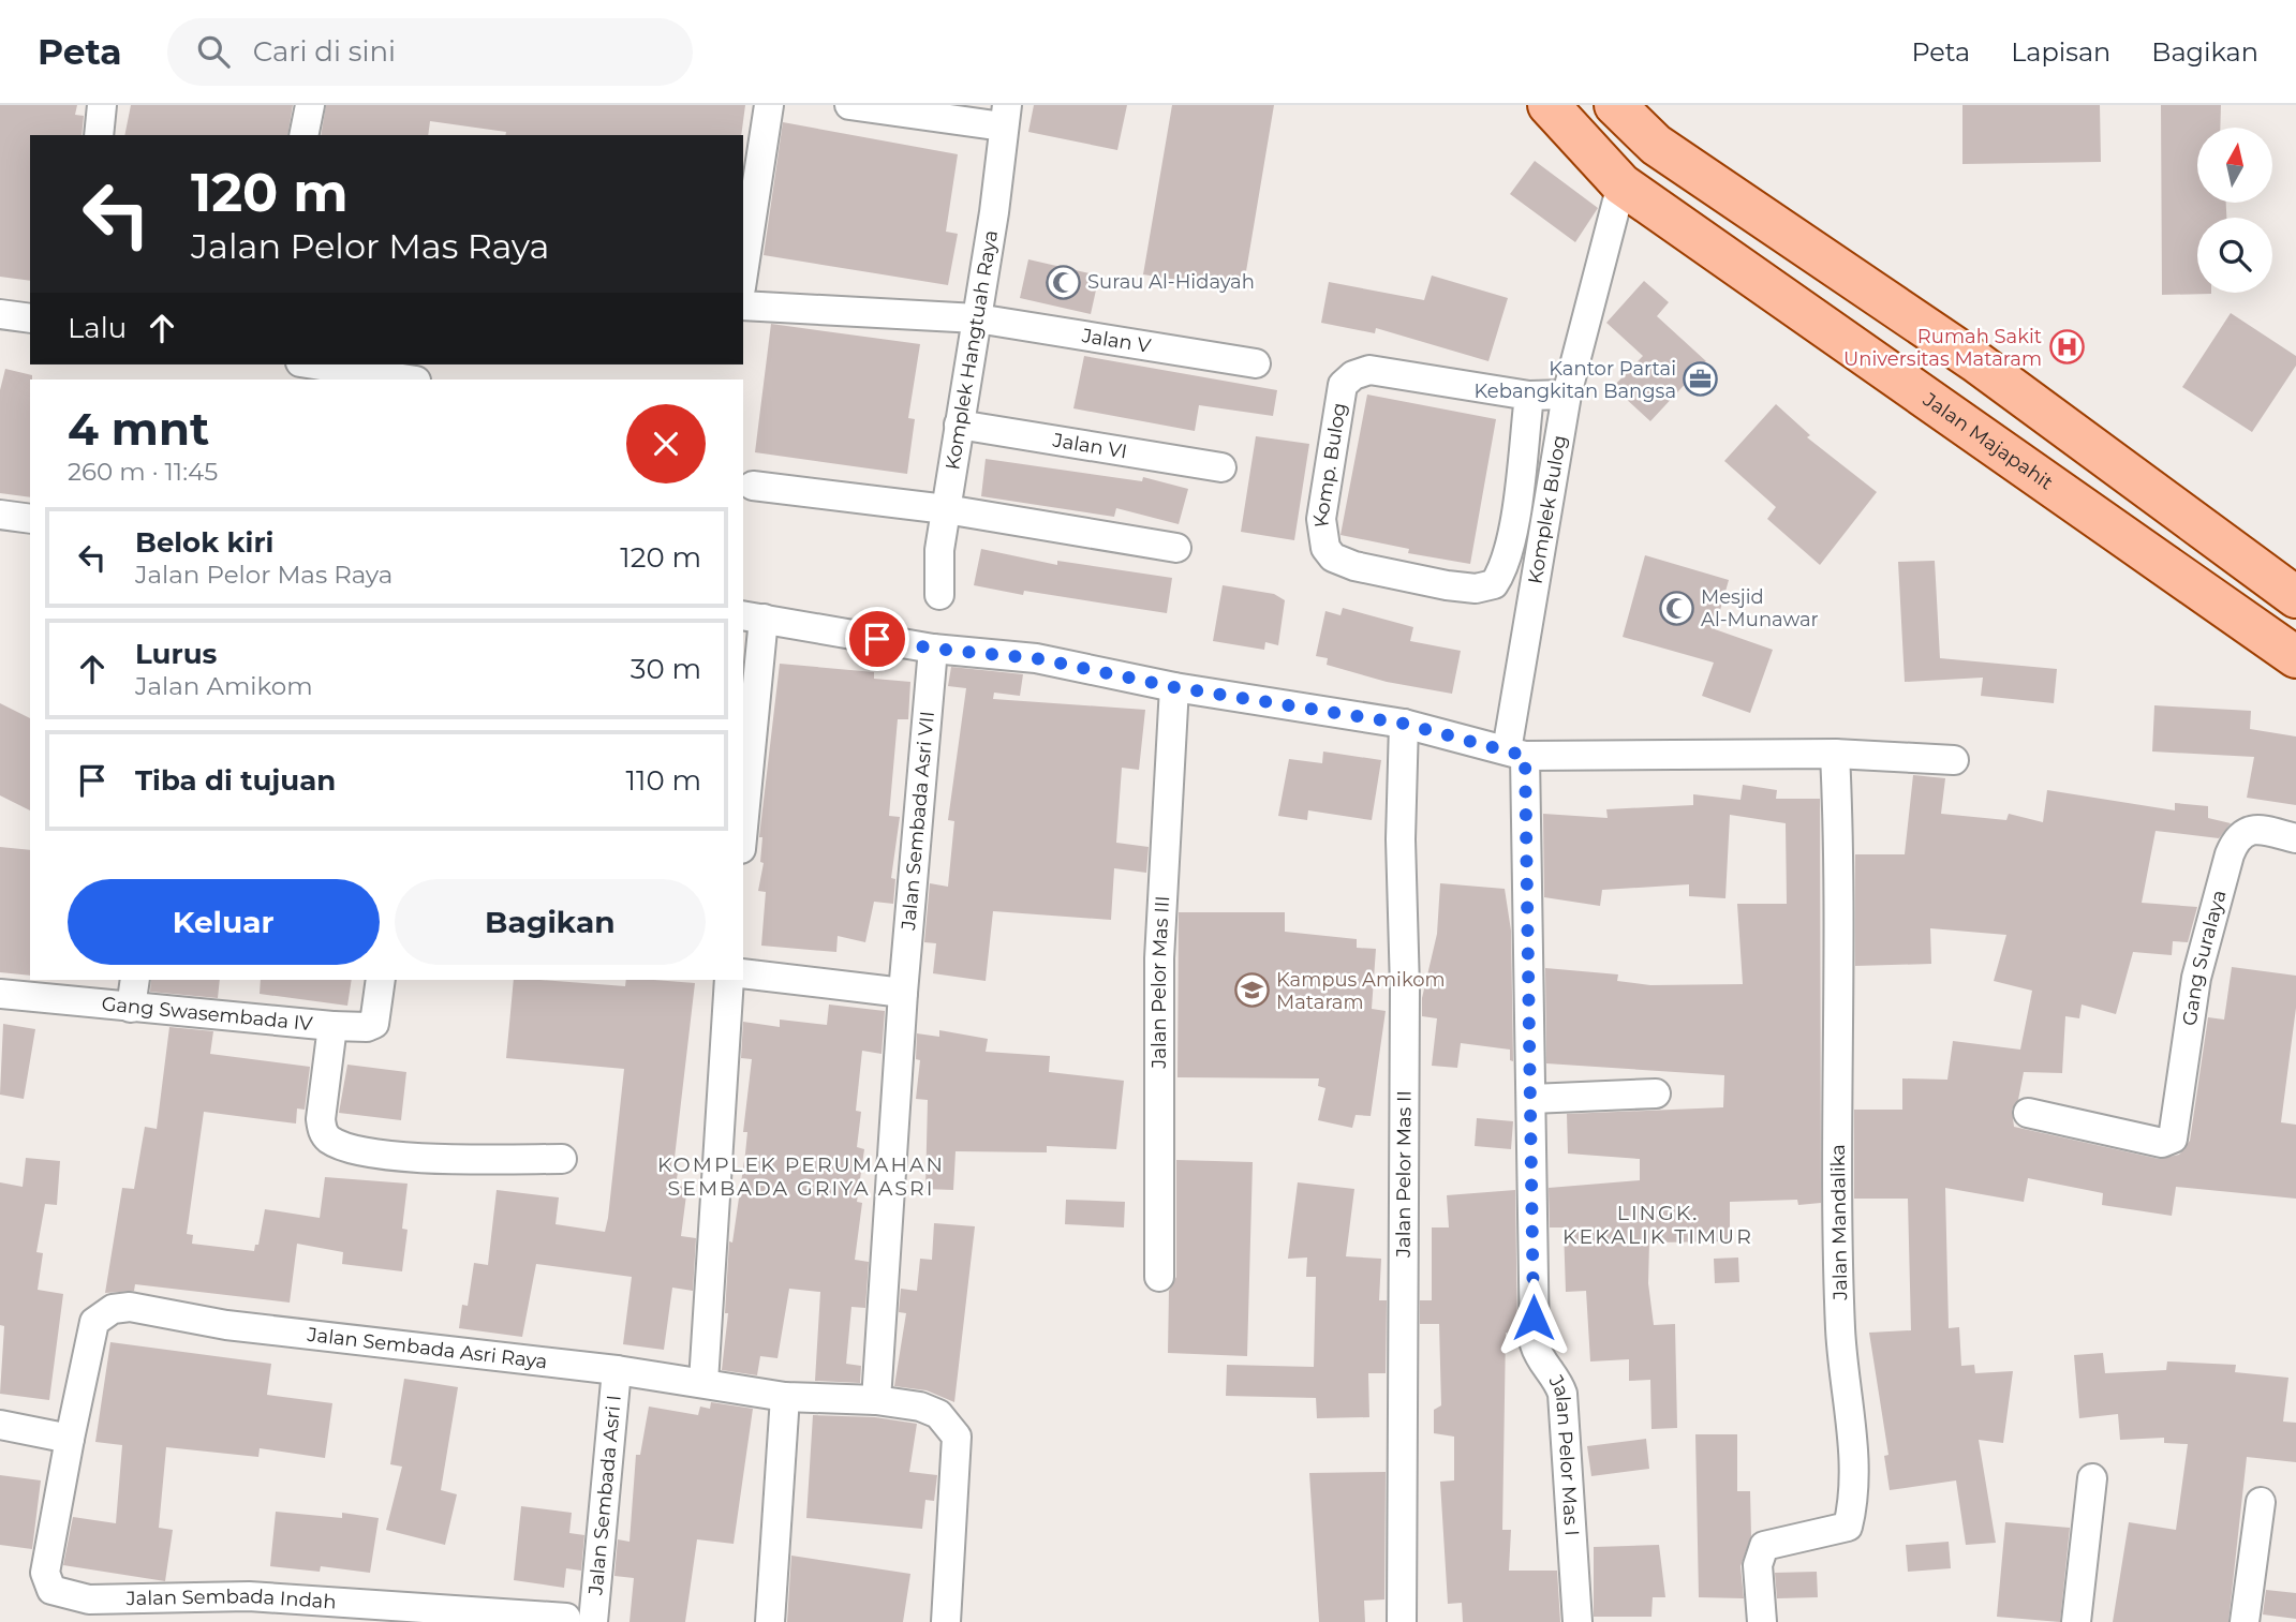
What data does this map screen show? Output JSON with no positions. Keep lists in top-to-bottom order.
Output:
{
  "streets": {
    "main road": ["Jalan Majapahit"],
    "street": [
      "Jalan V",
      "Komplek Hangtuah Raya",
      "Jalan VI",
      "Komp. Bulog",
      "Komplek Bulog",
      "Jalan Sembada Asri VII",
      "Gang Suralaya",
      "Jalan Pelor Mas III",
      "Gang Swasembada IV",
      "Jalan Pelor Mas II",
      "Jalan Mandalika",
      "Jalan Sembada Asri Raya",
      "Jalan Pelor Mas I",
      "Jalan Sembada Asri I",
      "Jalan Sembada Indah"
    ]
  },
  "crossings": [
    ["Jalan V", "Komplek Hangtuah Raya"],
    ["Komplek Hangtuah Raya", "Jalan VI"],
    ["Jalan Majapahit", "Komplek Bulog"],
    ["Komp. Bulog", "Komplek Bulog"],
    ["Komplek Bulog", "Jalan Pelor Mas I"],
    ["Jalan Sembada Asri VII", "Jalan Sembada Asri Raya"],
    ["Jalan Sembada Asri Raya", "Jalan Sembada Asri I"],
    ["Jalan Sembada Asri Raya", "Jalan Sembada Indah"],
    ["Jalan Sembada Asri I", "Jalan Sembada Indah"]
  ],
  "districts": ["KOMPLEK PERUMAHAN SEMBADA GRIYA ASRI", "LINGK. KEKALIK TIMUR"],
  "places": {
    "mosque": ["Surau Al-Hidayah", "Mesjid Al-Munawar"],
    "hospital": ["Rumah Sakit Universitas Mataram"],
    "office": ["Kantor Partai Kebangkitan Bangsa"],
    "school or university": ["Kampus Amikom Mataram"]
  },
  "north": "top",
  "page": {
    "header": "Peta",
    "search": "Cari di sini",
    "nav": ["Peta", "Lapisan", "Bagikan"],
    "turn": ["120 m", "Jalan Pelor Mas Raya"],
    "then": "Lalu",
    "heading": ["4 mnt", "260 m · 11:45"],
    "list": [
      {
        "name": "Belok kiri",
        "note": "Jalan Pelor Mas Raya",
        "value": "120 m"
      },
      {
        "name": "Lurus",
        "note": "Jalan Amikom",
        "value": "30 m"
      },
      {
        "name": "Tiba di tujuan",
        "value": "110 m"
      }
    ],
    "buttons": ["Keluar", "Bagikan"]
  }
}
